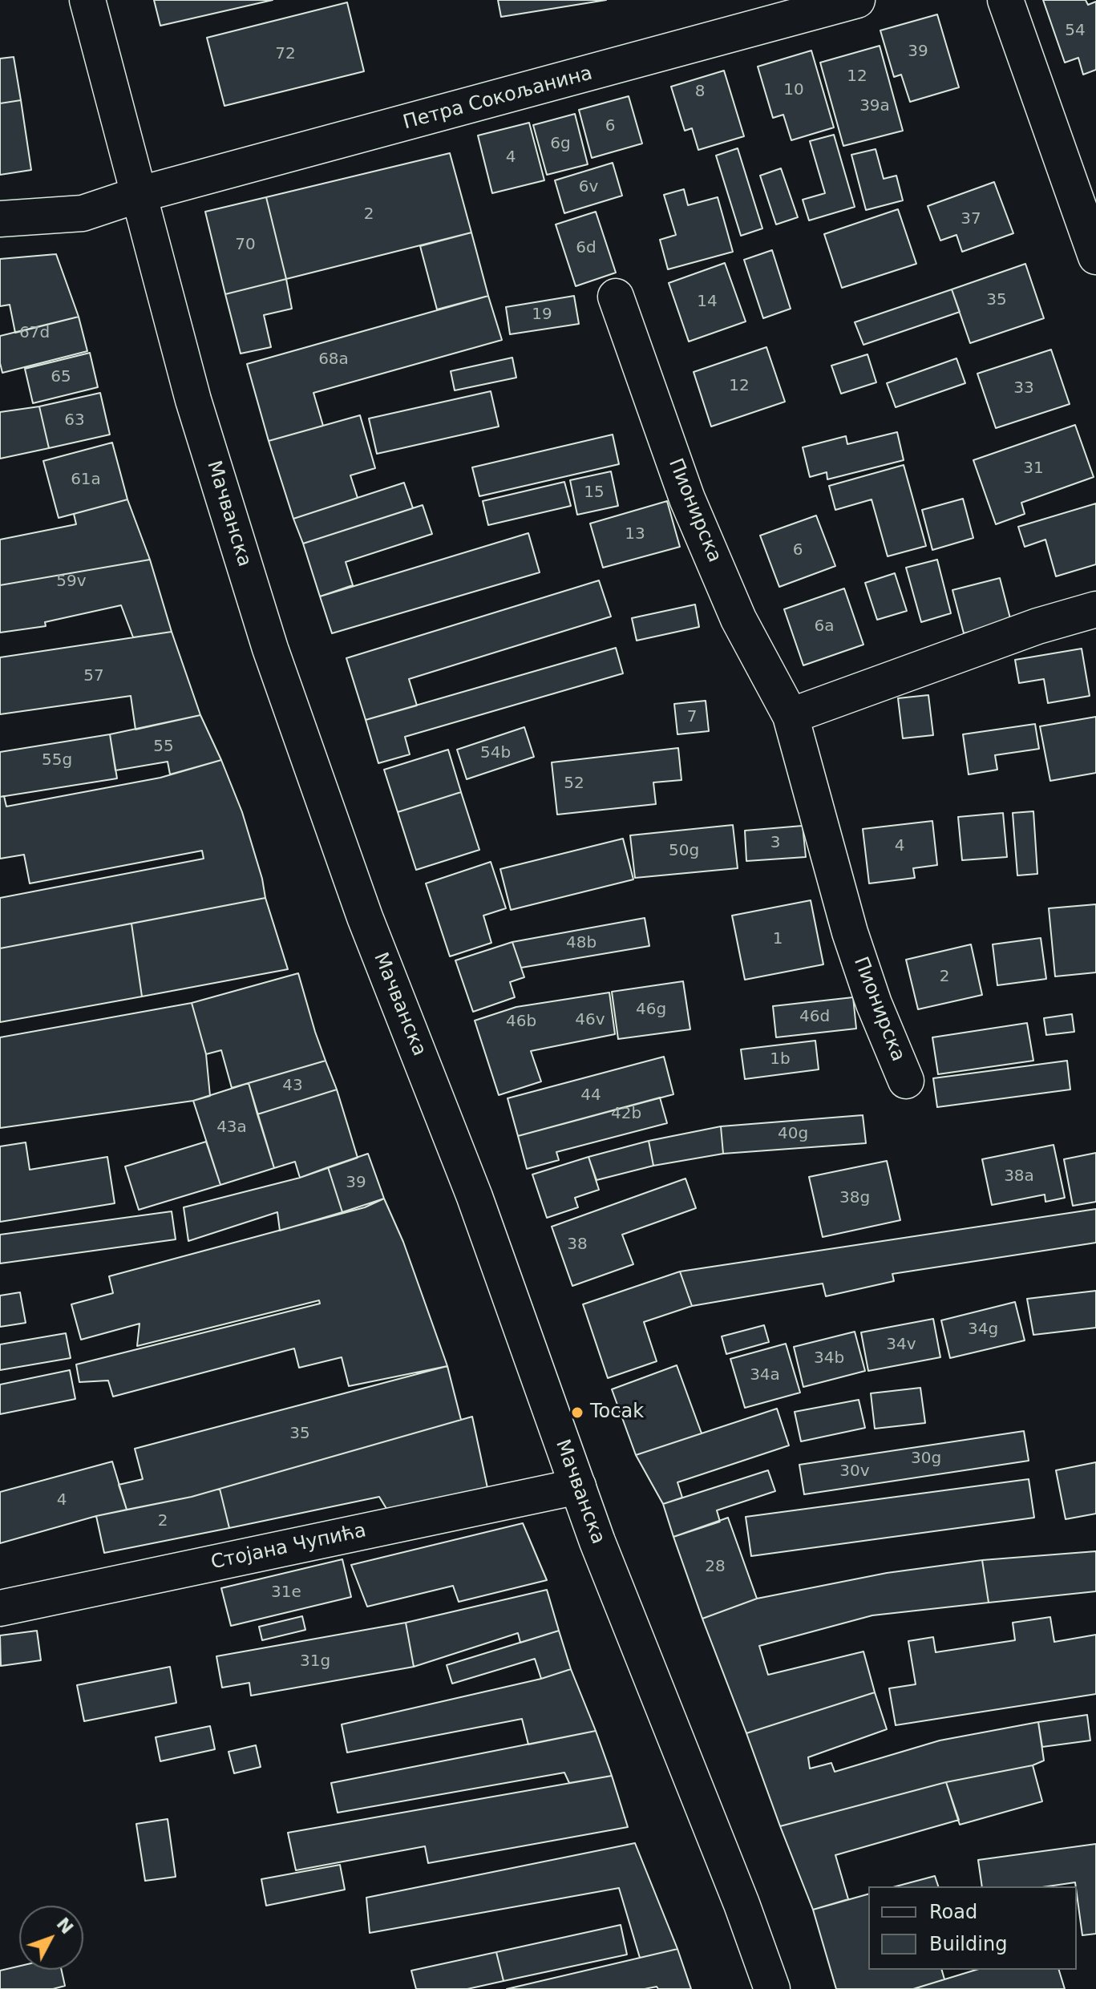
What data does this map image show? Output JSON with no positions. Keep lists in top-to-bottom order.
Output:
{
  "streets": {
    "street": [
      "Петра Сокољанина",
      "Пионирска",
      "Мачванска",
      "Стојана Чупића"
    ]
  },
  "crossings": [
    ["Петра Сокољанина", "Мачванска"],
    ["Мачванска", "Стојана Чупића"]
  ],
  "places": ["Tocak"],
  "house_numbers": [
    "54",
    "39",
    "72",
    "12",
    "10",
    "8",
    "39a",
    "6",
    "6g",
    "4",
    "6v",
    "2",
    "37",
    "70",
    "6d",
    "35",
    "14",
    "19",
    "67d",
    "68a",
    "65",
    "12",
    "33",
    "63",
    "31",
    "61a",
    "15",
    "13",
    "6",
    "59v",
    "6a",
    "57",
    "7",
    "55",
    "54b",
    "55g",
    "52",
    "3",
    "4",
    "50g",
    "1",
    "48b",
    "2",
    "46g",
    "46d",
    "46v",
    "46b",
    "1b",
    "43",
    "44",
    "42b",
    "43a",
    "40g",
    "38a",
    "39",
    "38g",
    "38",
    "34g",
    "34v",
    "34b",
    "34a",
    "35",
    "30g",
    "30v",
    "4",
    "2",
    "28",
    "31e",
    "31g"
  ],
  "legend": ["Road", "Building"],
  "north": "top right"
}
